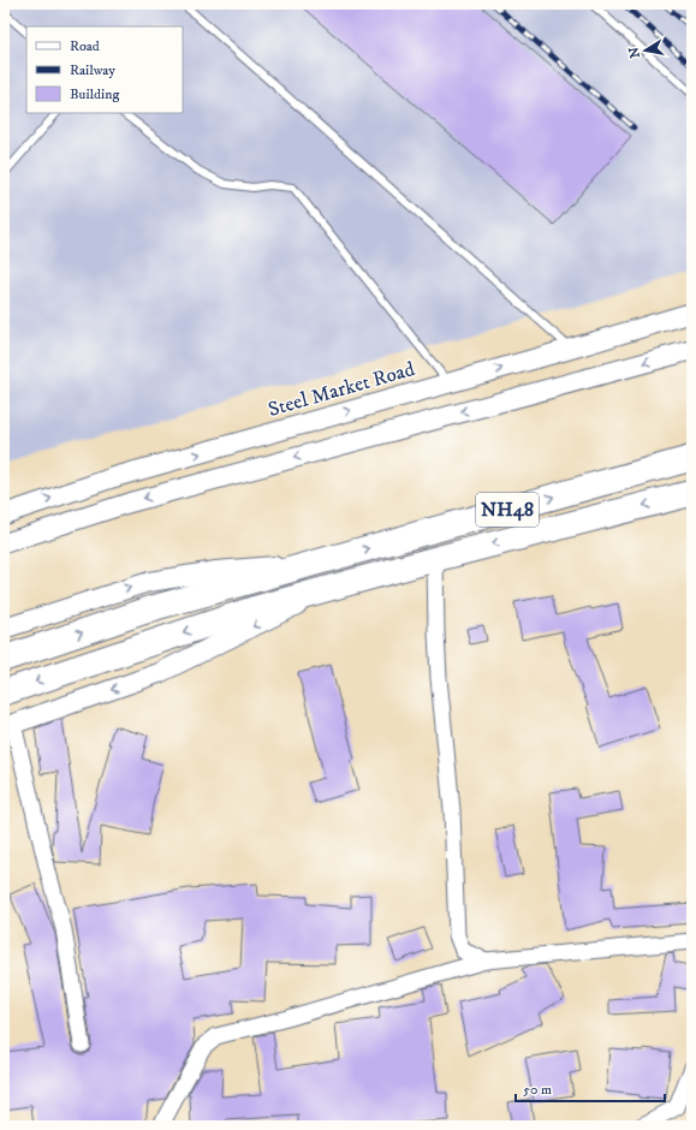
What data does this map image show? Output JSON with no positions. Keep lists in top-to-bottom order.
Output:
{
  "streets": {
    "highway": ["NH48"],
    "street": ["Steel Market Road"]
  },
  "legend": ["Road", "Railway", "Building"],
  "scale_bar": "50 m",
  "north": "left"
}
